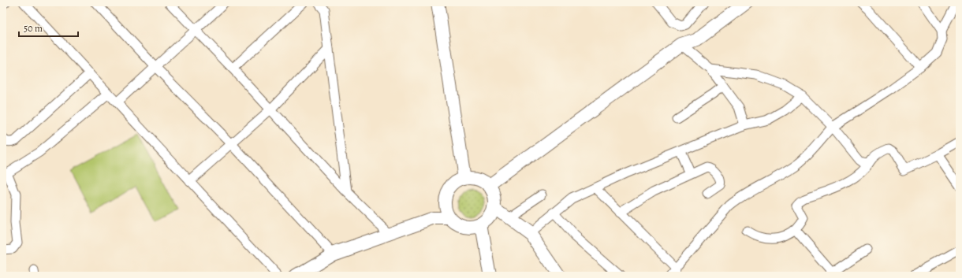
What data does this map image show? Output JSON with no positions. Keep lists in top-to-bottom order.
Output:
{
  "scale_bar": "50 m"
}
